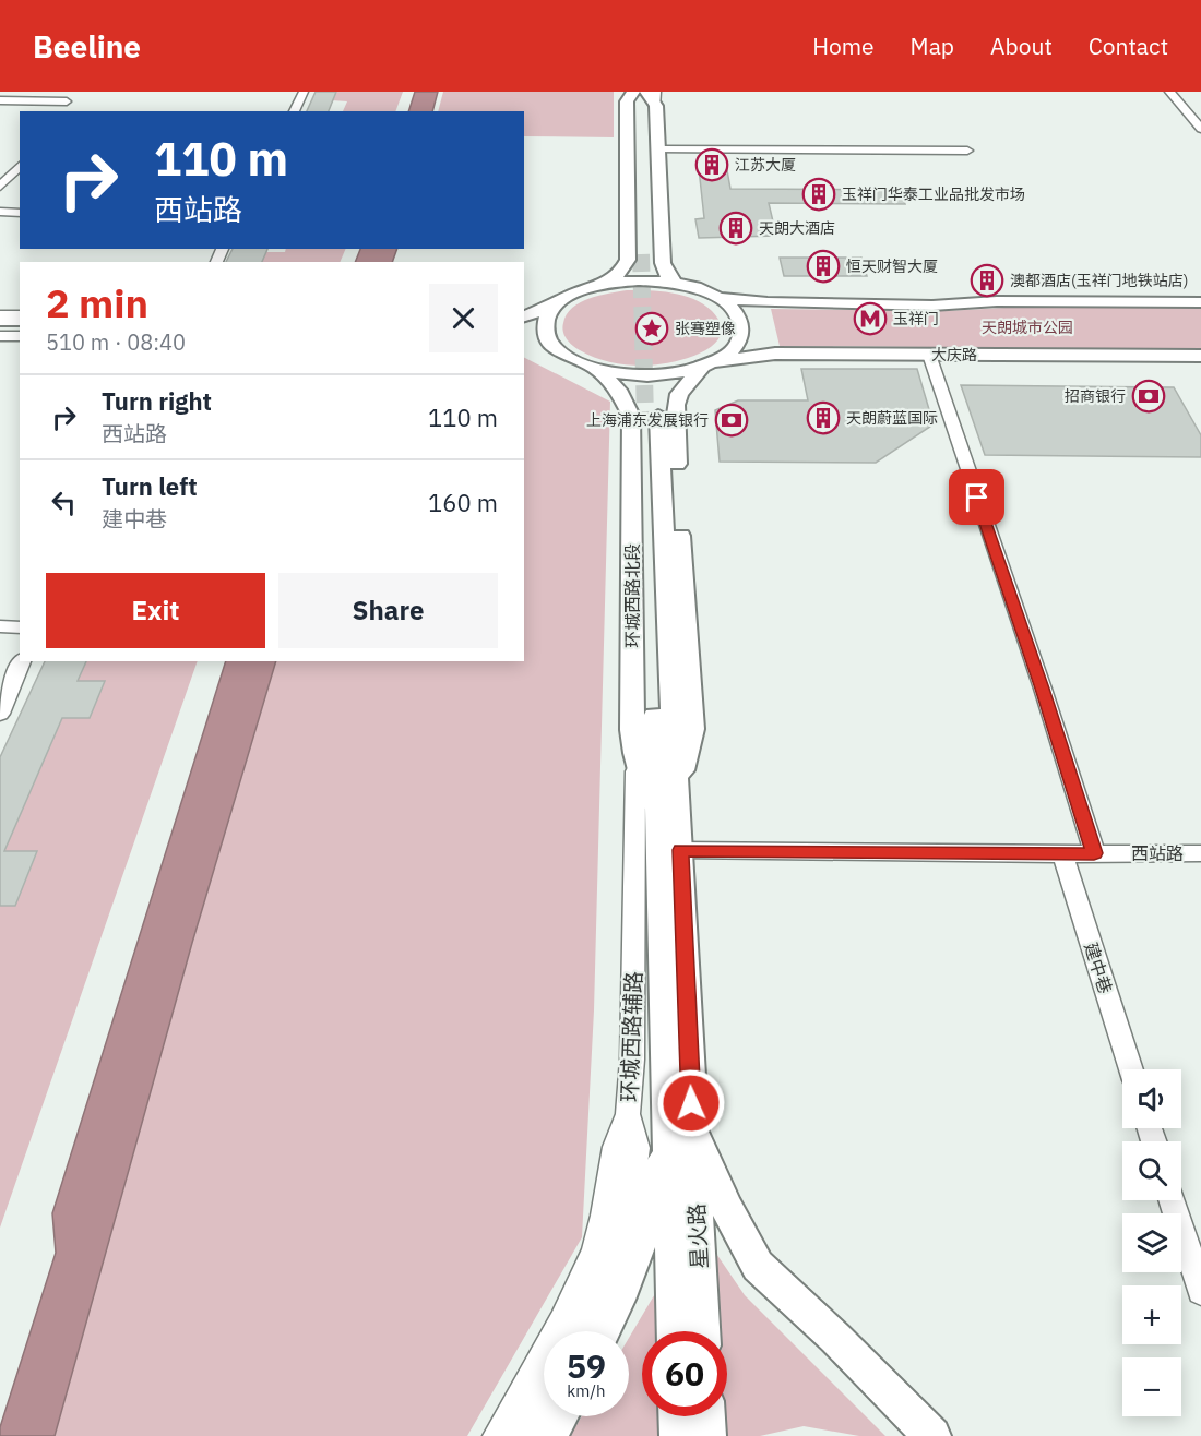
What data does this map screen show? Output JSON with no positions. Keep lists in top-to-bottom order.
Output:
{
  "streets": {
    "main road": ["大庆路", "环城西路北段", "星火路"],
    "street": ["西站路", "建中巷", "环城西路辅路"]
  },
  "crossings": [
    ["大庆路", "环城西路北段"],
    ["环城西路北段", "西站路"],
    ["环城西路北段", "环城西路辅路"],
    ["环城西路北段", "星火路"],
    ["西站路", "建中巷"]
  ],
  "parks": ["天朗城市公园"],
  "places": {
    "building": [
      "江苏大厦",
      "玉祥门华泰工业品批发市场",
      "天朗大酒店",
      "恒天财智大厦",
      "澳都酒店(玉祥门地铁站店)",
      "天朗蔚蓝国际"
    ],
    "metro station": ["玉祥门"],
    "place": ["张骞塑像"],
    "bank": ["招商银行", "上海浦东发展银行"]
  },
  "page": {
    "header": "Beeline",
    "nav": [
      "Home",
      "Map",
      "About",
      "Contact"
    ],
    "turn": ["110 m", "西站路"],
    "heading": ["2 min", "510 m · 08:40"],
    "list": [
      {
        "name": "Turn right",
        "note": "西站路",
        "value": "110 m"
      },
      {
        "name": "Turn left",
        "note": "建中巷",
        "value": "160 m"
      }
    ],
    "buttons": ["Exit", "Share"],
    "map_buttons": ["+", "−"],
    "speed": "59 km/h",
    "limit": "60"
  }
}
